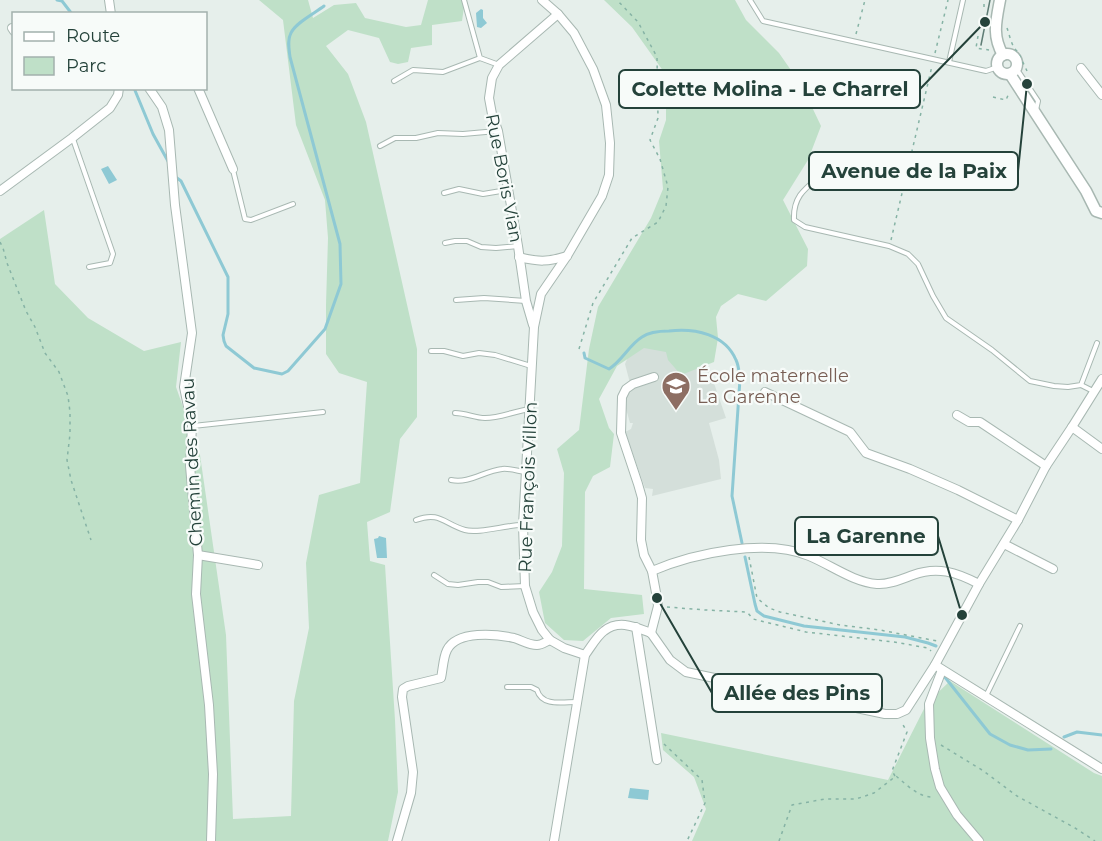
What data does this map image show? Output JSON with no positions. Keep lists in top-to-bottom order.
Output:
{
  "streets": {
    "street": ["Rue Boris Vian", "Chemin des Ravau", "Rue François Villon"]
  },
  "crossings": [
    ["Rue Boris Vian", "Rue François Villon"]
  ],
  "places": {
    "other": [
      "Colette Molina - Le Charrel",
      "Avenue de la Paix",
      "Allée des Pins",
      "La Garenne"
    ],
    "school or university": ["École maternelle La Garenne"]
  },
  "legend": ["Route", "Parc"]
}
